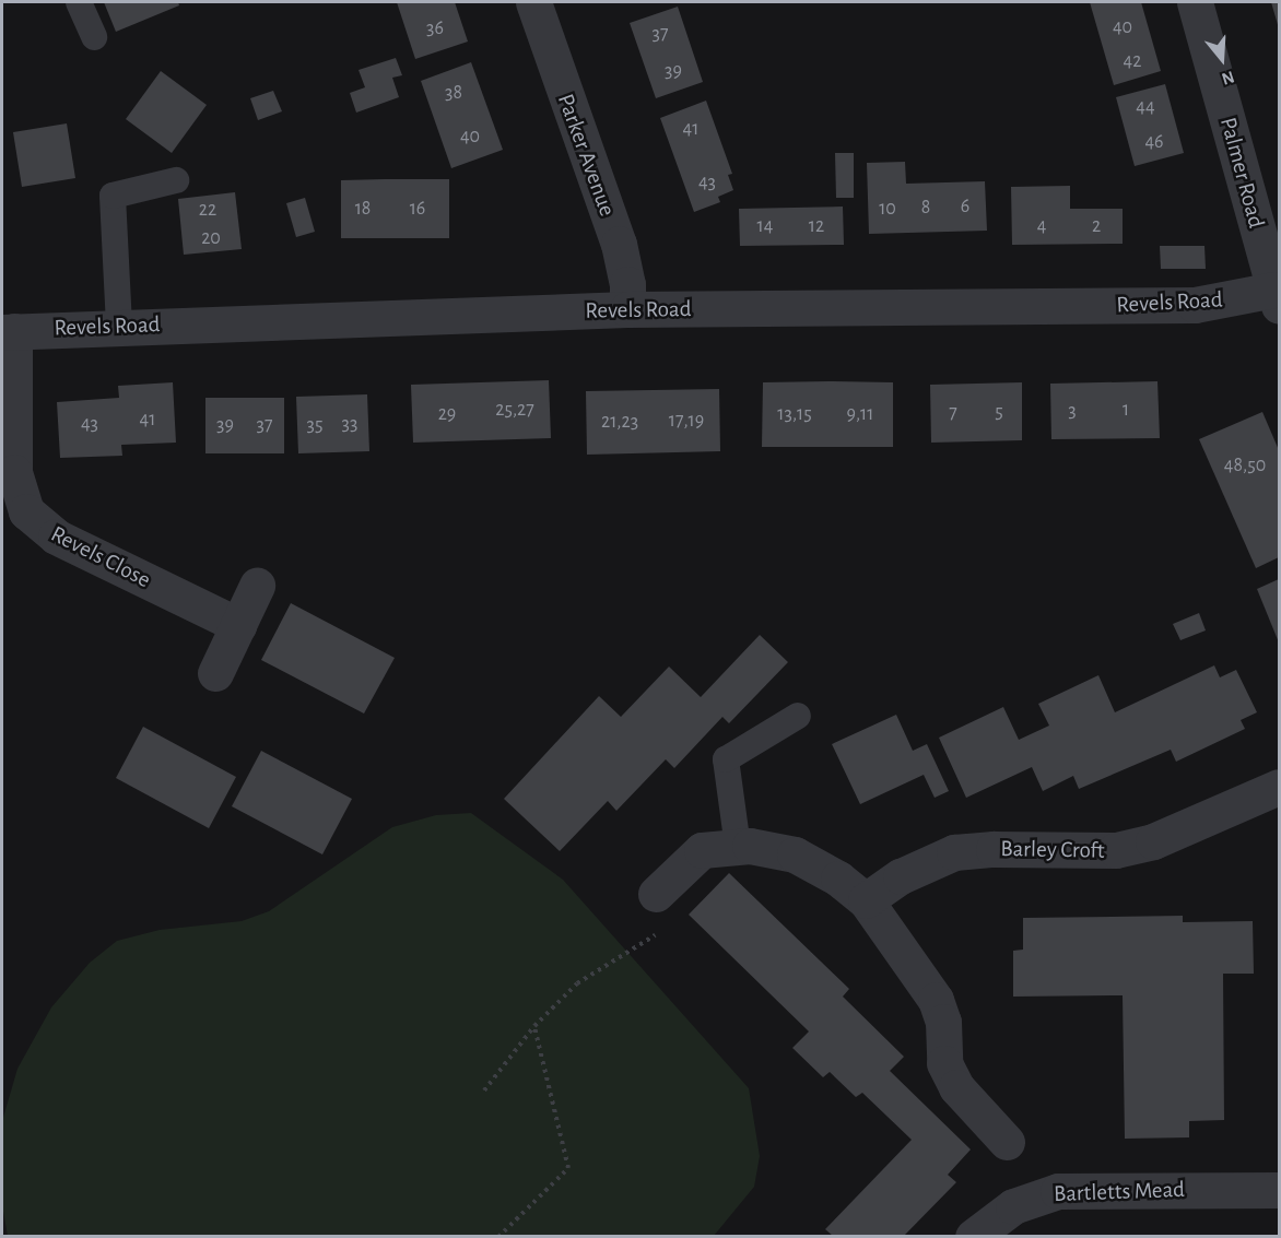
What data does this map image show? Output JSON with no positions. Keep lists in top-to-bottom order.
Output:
{
  "streets": {
    "street": [
      "Parker Avenue",
      "Palmer Road",
      "Revels Road",
      "Revels Close",
      "Barley Croft",
      "Bartletts Mead"
    ]
  },
  "crossings": [
    ["Parker Avenue", "Revels Road"],
    ["Palmer Road", "Revels Road"],
    ["Revels Road", "Revels Close"]
  ],
  "house_numbers": [
    "40",
    "36",
    "37",
    "42",
    "39",
    "38",
    "44",
    "41",
    "40",
    "46",
    "43",
    "6",
    "8",
    "18",
    "16",
    "10",
    "22",
    "14",
    "12",
    "4",
    "2",
    "20",
    "25,27",
    "1",
    "3",
    "5",
    "7",
    "29",
    "13,15",
    "9,11",
    "41",
    "17,19",
    "21,23",
    "43",
    "33",
    "39",
    "37",
    "35",
    "48,50"
  ],
  "north": "bottom"
}
